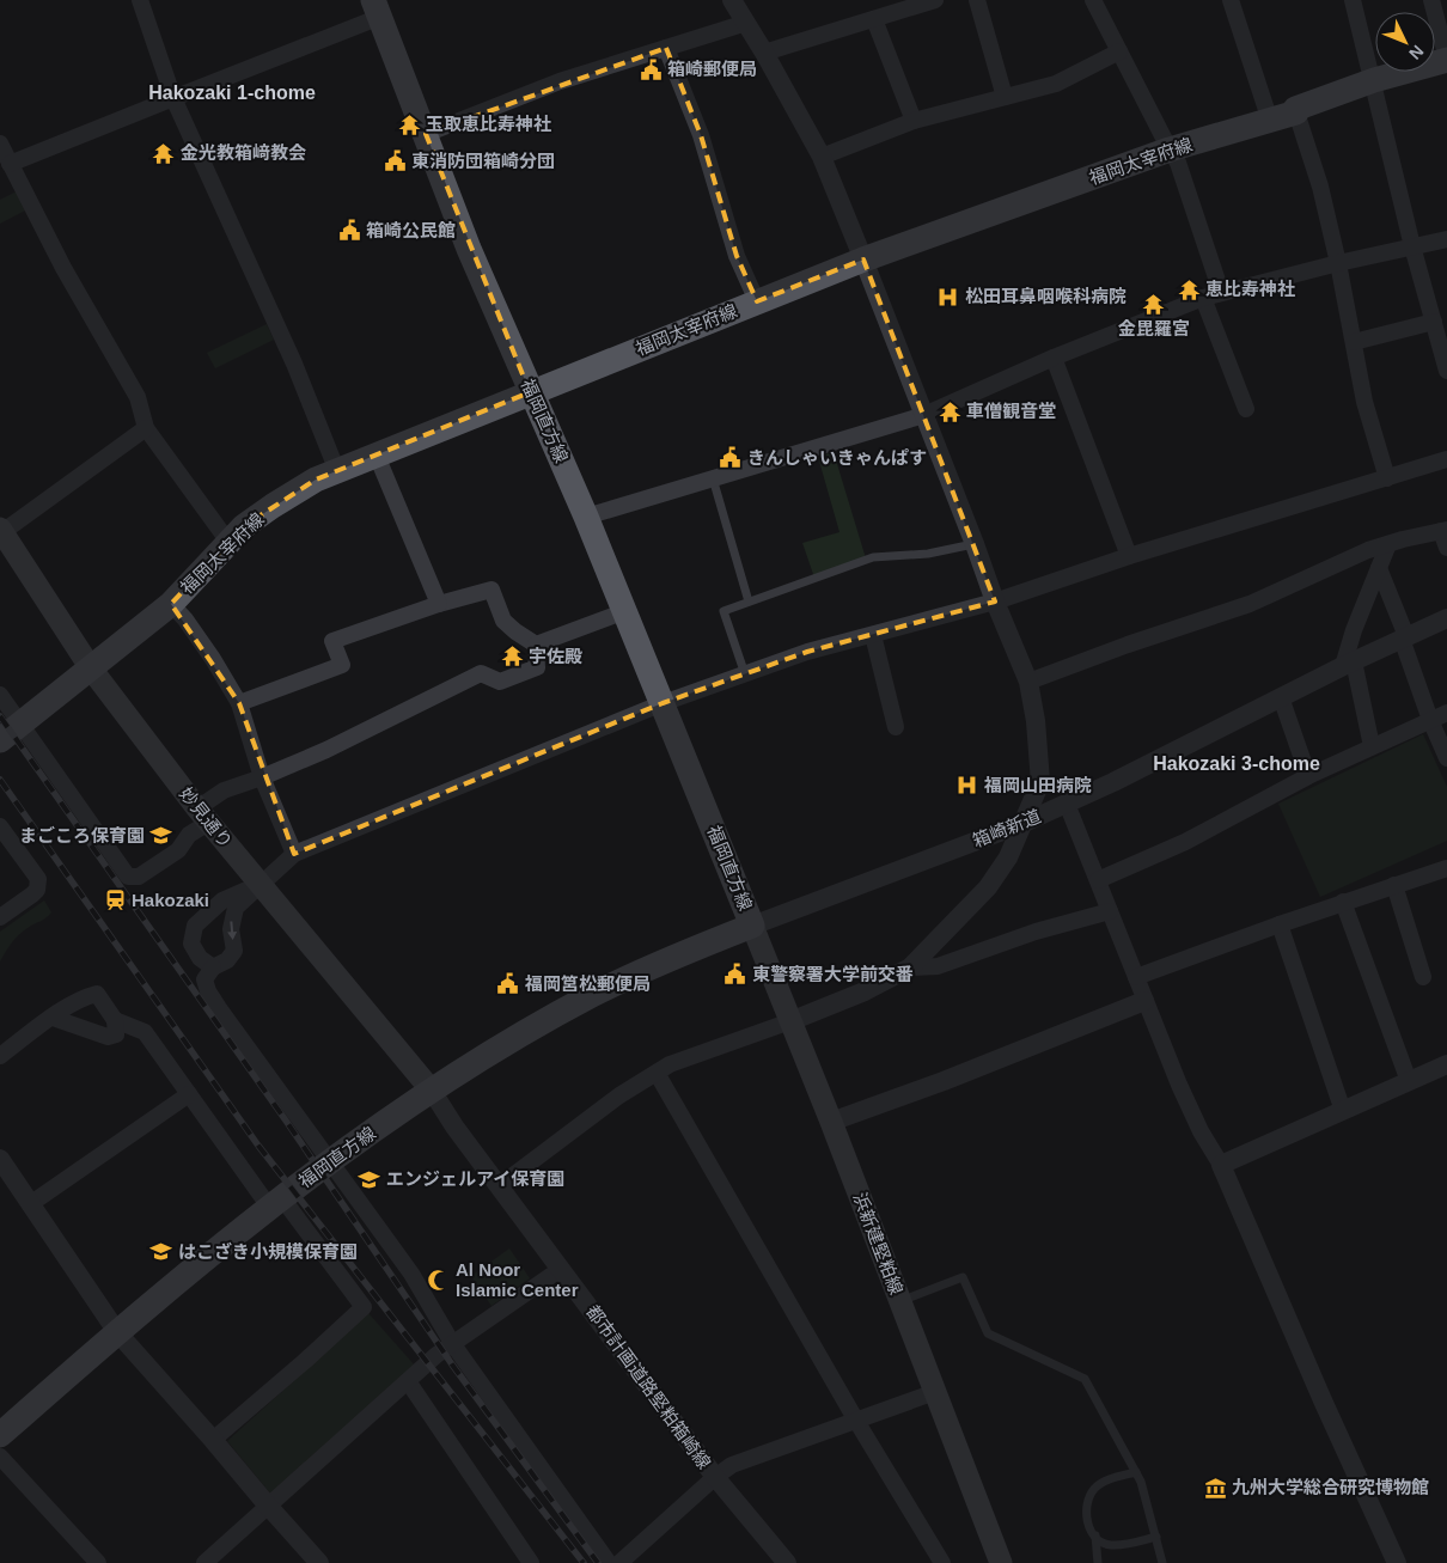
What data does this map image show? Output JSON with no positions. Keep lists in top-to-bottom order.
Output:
{
  "streets": {
    "main road": [
      "福岡太宰府線",
      "福岡直方線",
      "妙見通り",
      "浜新建堅粕線"
    ],
    "street": ["箱崎新道", "都市計画道路堅粕箱崎線"]
  },
  "crossings": [
    ["福岡太宰府線", "福岡直方線"],
    ["福岡太宰府線", "妙見通り"],
    ["福岡直方線", "妙見通り"],
    ["福岡直方線", "箱崎新道"],
    ["福岡直方線", "浜新建堅粕線"],
    ["福岡直方線", "都市計画道路堅粕箱崎線"],
    ["妙見通り", "都市計画道路堅粕箱崎線"],
    ["箱崎新道", "浜新建堅粕線"]
  ],
  "districts": ["Hakozaki 1-chome", "Hakozaki 3-chome"],
  "places": {
    "public building": [
      "箱崎郵便局",
      "東消防団箱崎分団",
      "箱崎公民館",
      "きんしゃいきゃんぱす",
      "東警察署大学前交番",
      "福岡筥松郵便局"
    ],
    "temple": [
      "玉取恵比寿神社",
      "金光教箱﨑教会",
      "恵比寿神社",
      "金毘羅宮",
      "車僧観音堂",
      "宇佐殿"
    ],
    "hospital": ["松田耳鼻咽喉科病院", "福岡山田病院"],
    "school or university": ["まごころ保育園", "エンジェルアイ保育園", "はこざき小規模保育園"],
    "station": ["Hakozaki"],
    "mosque": ["Al Noor Islamic Center"],
    "museum": ["九州大学総合研究博物館"]
  },
  "north": "bottom right"
}
